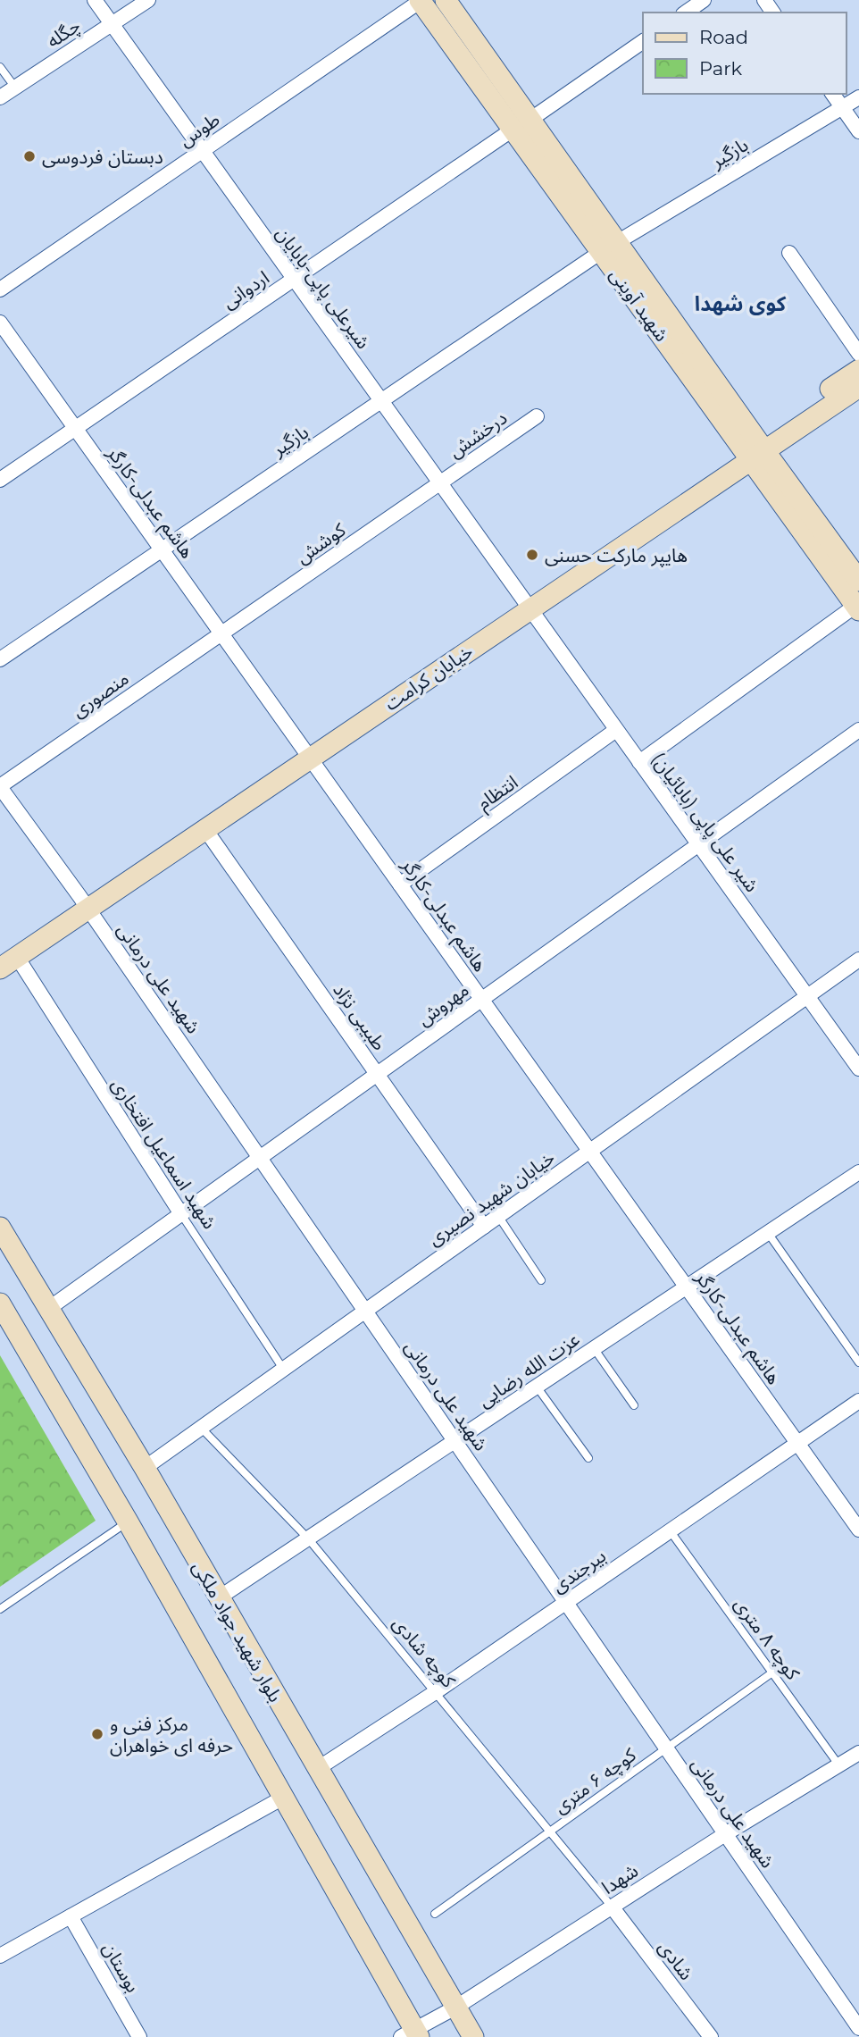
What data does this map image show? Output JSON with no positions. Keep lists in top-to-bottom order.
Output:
{
  "streets": {
    "main road": ["شهید آوینی", "خیابان کرامت", "بلوار شهید جواد ملکی"],
    "street": [
      "چگله",
      "طوس",
      "بازگیر",
      "شیرعلی پاپی-بابایان",
      "اردوانی",
      "درخشش",
      "هاشم عبدلی-کارگر",
      "کوشش",
      "منصوری",
      "انتظام",
      "شیر علی پاپی (بابائیان)",
      "شهید علی درمانی",
      "مهروش",
      "طبیبی نژاد",
      "شهید اسماعیل افتخاری",
      "خیابان شهید نصیری",
      "عزت الله رضایی",
      "بیرجندی",
      "شهدا",
      "شادی",
      "بوستان"
    ],
    "lane": ["کوچه ۸ متری", "کوچه شادی", "کوچه ۶ متری"]
  },
  "crossings": [
    ["چگله", "شیرعلی پاپی-بابایان"],
    ["طوس", "شیرعلی پاپی-بابایان"],
    ["طوس", "شهید آوینی"],
    ["بازگیر", "شیرعلی پاپی-بابایان"],
    ["بازگیر", "شهید آوینی"],
    ["بازگیر", "هاشم عبدلی-کارگر"],
    ["شیرعلی پاپی-بابایان", "اردوانی"],
    ["شیرعلی پاپی-بابایان", "درخشش"],
    ["شیرعلی پاپی-بابایان", "کوشش"],
    ["شیرعلی پاپی-بابایان", "خیابان کرامت"],
    ["شیرعلی پاپی-بابایان", "شیر علی پاپی (بابائیان)"],
    ["اردوانی", "شهید آوینی"],
    ["اردوانی", "هاشم عبدلی-کارگر"],
    ["شهید آوینی", "خیابان کرامت"],
    ["درخشش", "کوشش"],
    ["هاشم عبدلی-کارگر", "کوشش"],
    ["هاشم عبدلی-کارگر", "خیابان کرامت"],
    ["هاشم عبدلی-کارگر", "منصوری"],
    ["هاشم عبدلی-کارگر", "انتظام"],
    ["هاشم عبدلی-کارگر", "مهروش"],
    ["هاشم عبدلی-کارگر", "خیابان شهید نصیری"],
    ["هاشم عبدلی-کارگر", "عزت الله رضایی"],
    ["هاشم عبدلی-کارگر", "بیرجندی"],
    ["کوشش", "منصوری"],
    ["خیابان کرامت", "شیر علی پاپی (بابائیان)"],
    ["خیابان کرامت", "شهید علی درمانی"],
    ["خیابان کرامت", "طبیبی نژاد"],
    ["خیابان کرامت", "شهید اسماعیل افتخاری"],
    ["منصوری", "شهید علی درمانی"],
    ["انتظام", "شیر علی پاپی (بابائیان)"],
    ["شیر علی پاپی (بابائیان)", "مهروش"],
    ["شیر علی پاپی (بابائیان)", "خیابان شهید نصیری"],
    ["شهید علی درمانی", "مهروش"],
    ["شهید علی درمانی", "خیابان شهید نصیری"],
    ["شهید علی درمانی", "عزت الله رضایی"],
    ["شهید علی درمانی", "بیرجندی"],
    ["شهید علی درمانی", "کوچه ۶ متری"],
    ["شهید علی درمانی", "شهدا"],
    ["مهروش", "طبیبی نژاد"],
    ["مهروش", "شهید اسماعیل افتخاری"],
    ["مهروش", "بلوار شهید جواد ملکی"],
    ["طبیبی نژاد", "خیابان شهید نصیری"],
    ["شهید اسماعیل افتخاری", "خیابان شهید نصیری"],
    ["خیابان شهید نصیری", "بلوار شهید جواد ملکی"],
    ["خیابان شهید نصیری", "کوچه شادی"],
    ["عزت الله رضایی", "بلوار شهید جواد ملکی"],
    ["عزت الله رضایی", "کوچه شادی"],
    ["بیرجندی", "بلوار شهید جواد ملکی"],
    ["بیرجندی", "کوچه ۸ متری"],
    ["بیرجندی", "کوچه شادی"],
    ["بلوار شهید جواد ملکی", "شهدا"],
    ["کوچه ۸ متری", "کوچه ۶ متری"],
    ["کوچه ۸ متری", "شهدا"],
    ["کوچه شادی", "کوچه ۶ متری"],
    ["کوچه شادی", "شهدا"],
    ["کوچه شادی", "شادی"],
    ["شهدا", "شادی"]
  ],
  "districts": ["کوی شهدا"],
  "places": ["دبستان فردوسی", "هایپر مارکت حسنی", "مرکز فنی و حرفه ای خواهران"],
  "legend": ["Road", "Park"]
}
